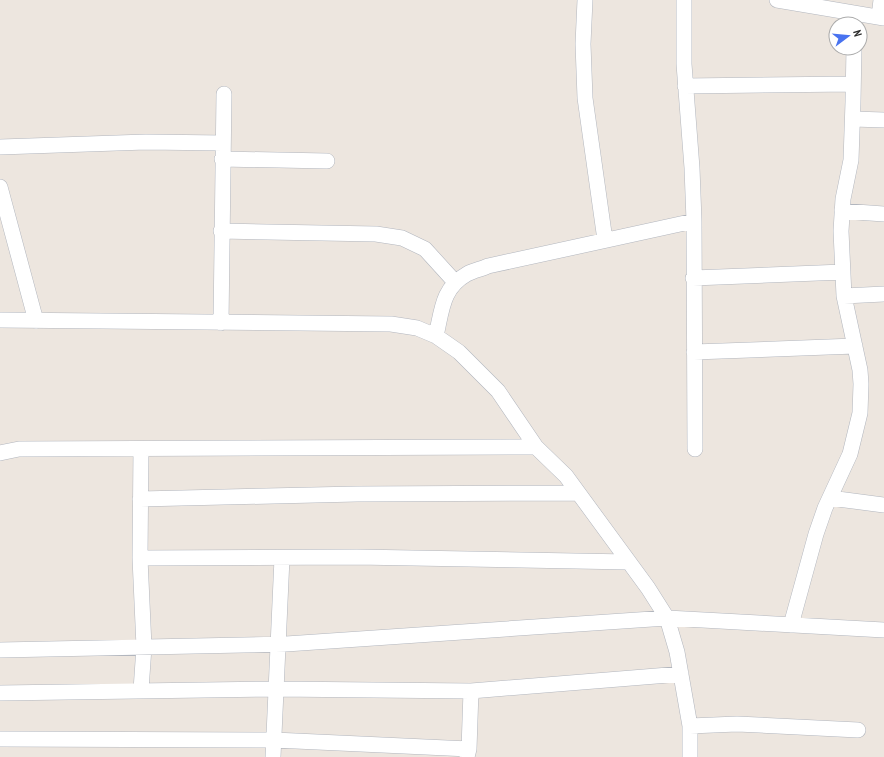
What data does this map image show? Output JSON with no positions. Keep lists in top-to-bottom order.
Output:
{
  "north": "right"
}
